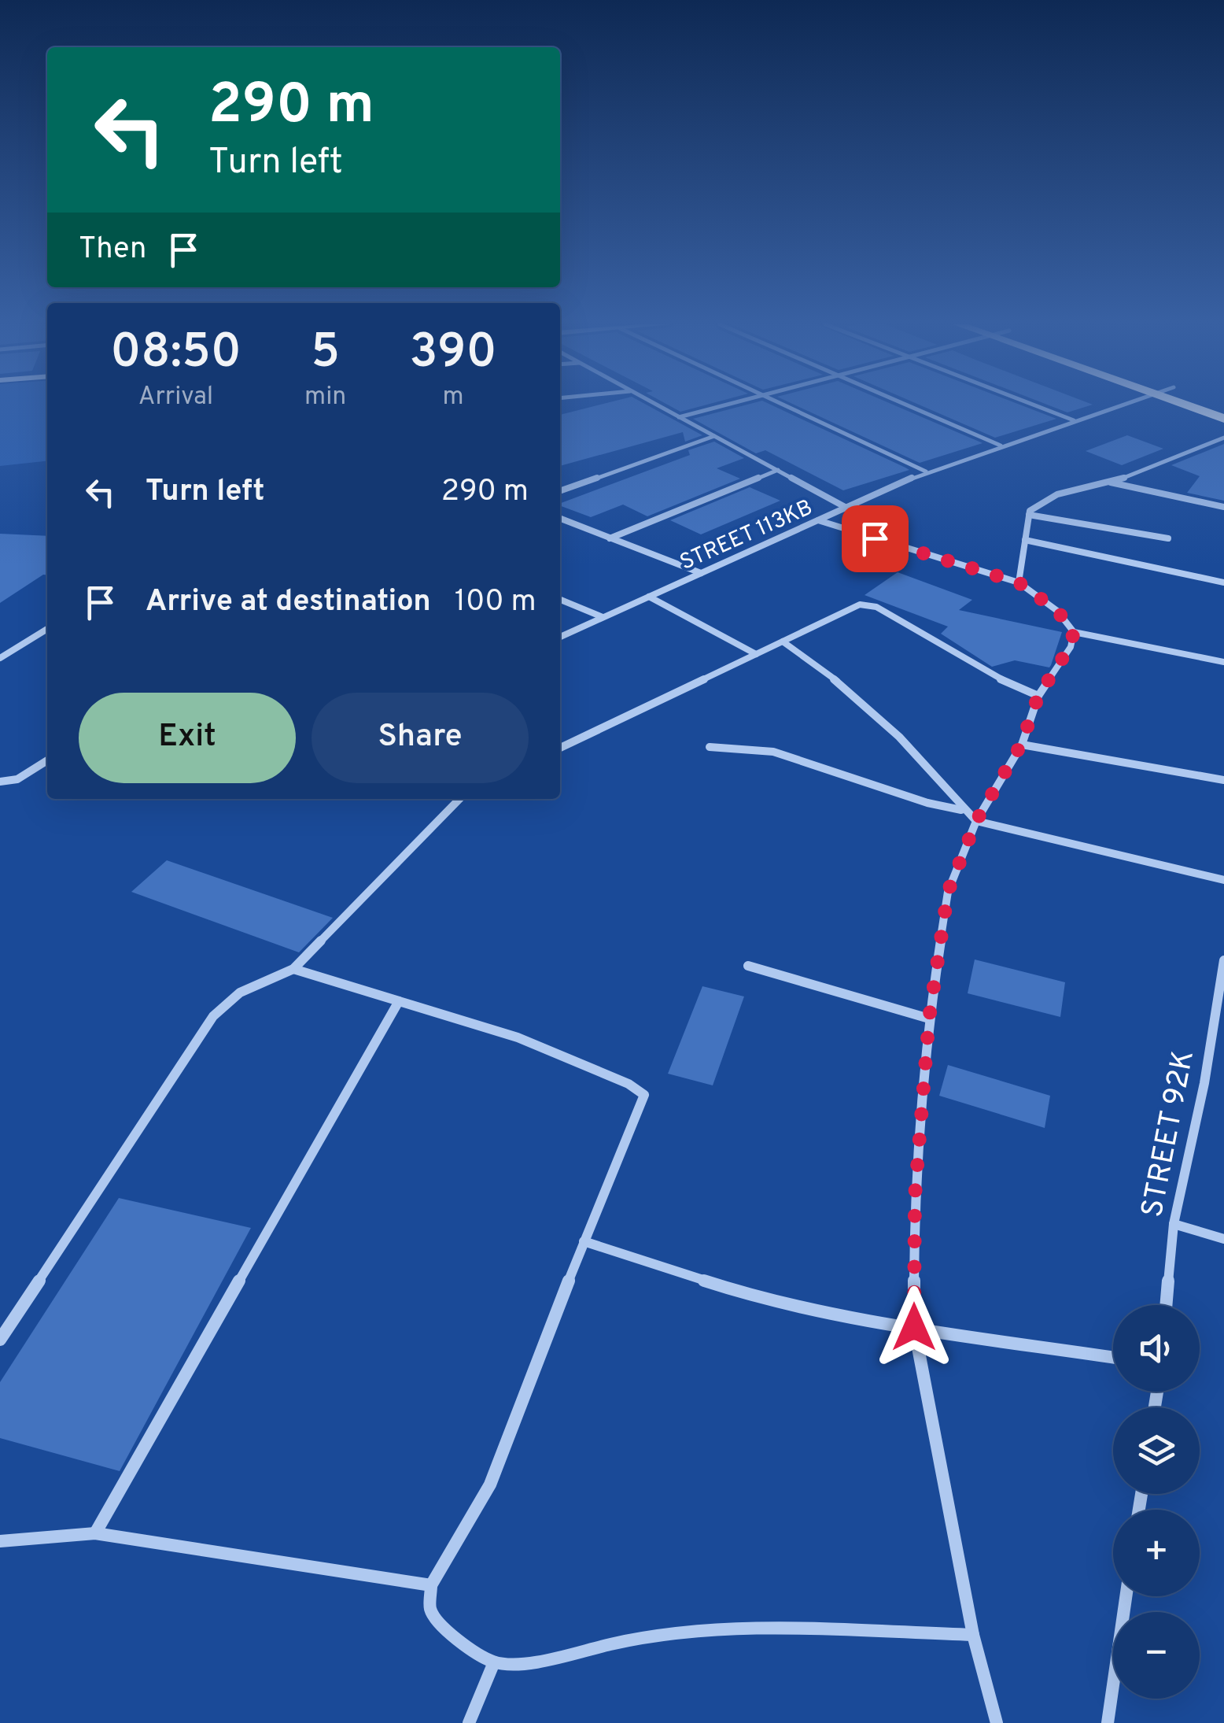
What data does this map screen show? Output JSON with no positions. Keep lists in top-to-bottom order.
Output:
{
  "streets": {
    "street": ["STREET 113KB", "STREET 92K"]
  },
  "page": {
    "turn": ["290 m", "Turn left"],
    "then": "Then",
    "eta": [
      "08:50",
      "Arrival",
      "5",
      "min",
      "390",
      "m"
    ],
    "list": [
      {
        "name": "Turn left",
        "value": "290 m"
      },
      {
        "name": "Arrive at destination",
        "value": "100 m"
      }
    ],
    "buttons": ["Exit", "Share"],
    "map_buttons": ["+", "−"]
  }
}
